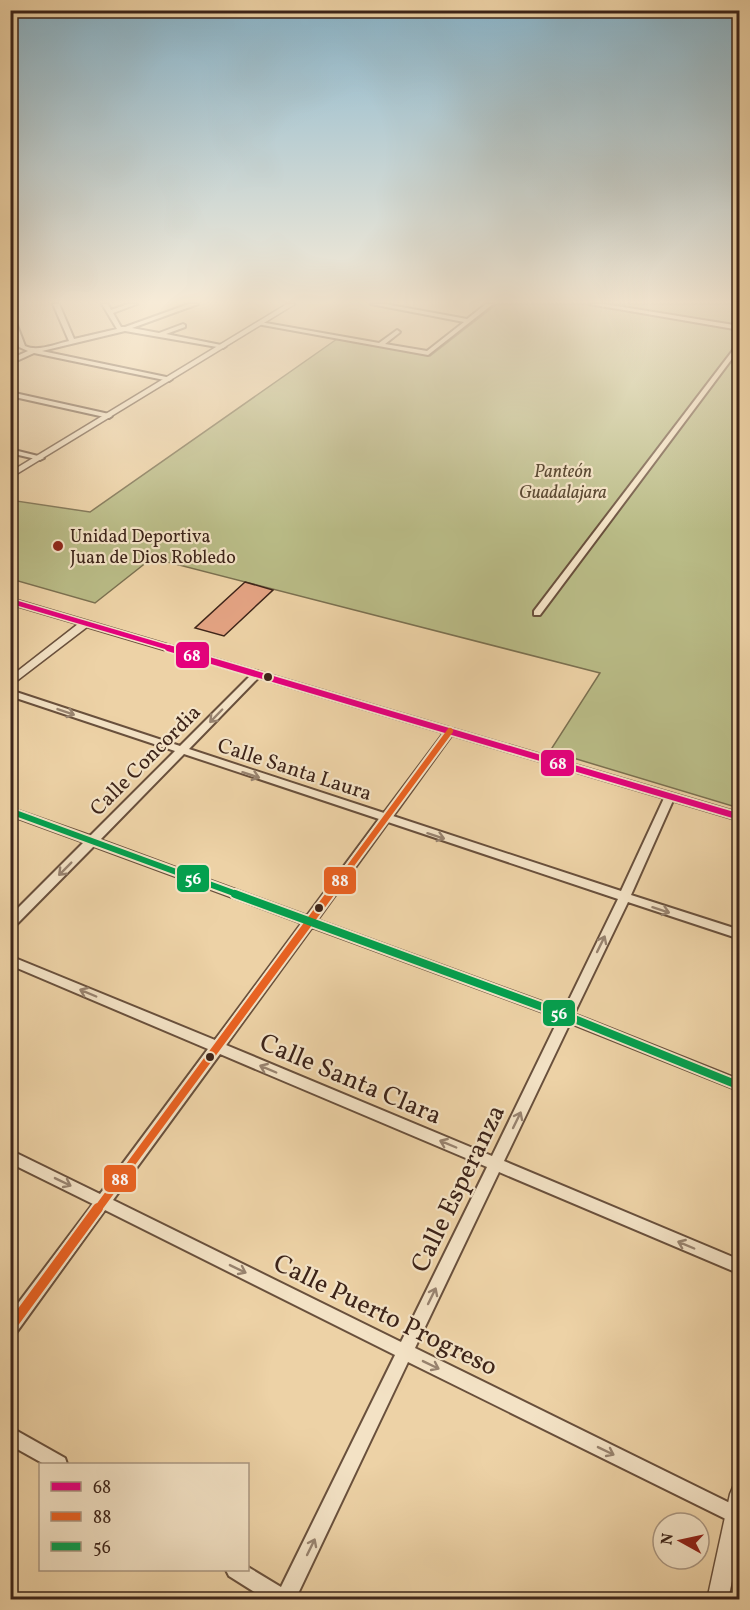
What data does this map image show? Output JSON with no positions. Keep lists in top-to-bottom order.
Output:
{
  "streets": {
    "street": [
      "Calle Concordia",
      "Calle Santa Laura",
      "Calle Santa Clara",
      "Calle Esperanza",
      "Calle Puerto Progreso"
    ]
  },
  "crossings": [
    ["Calle Concordia", "Calle Santa Laura"],
    ["Calle Santa Laura", "Calle Esperanza"],
    ["Calle Santa Clara", "Calle Esperanza"],
    ["Calle Esperanza", "Calle Puerto Progreso"]
  ],
  "one_way": [
    "Calle Concordia",
    "Calle Santa Laura",
    "Calle Santa Clara",
    "Calle Esperanza",
    "Calle Puerto Progreso"
  ],
  "parks": ["Panteón Guadalajara"],
  "places": ["Unidad Deportiva Juan de Dios Robledo"],
  "lines": ["transit line 68", "transit line 88", "transit line 56"],
  "legend": ["68", "88", "56"],
  "north": "left"
}
